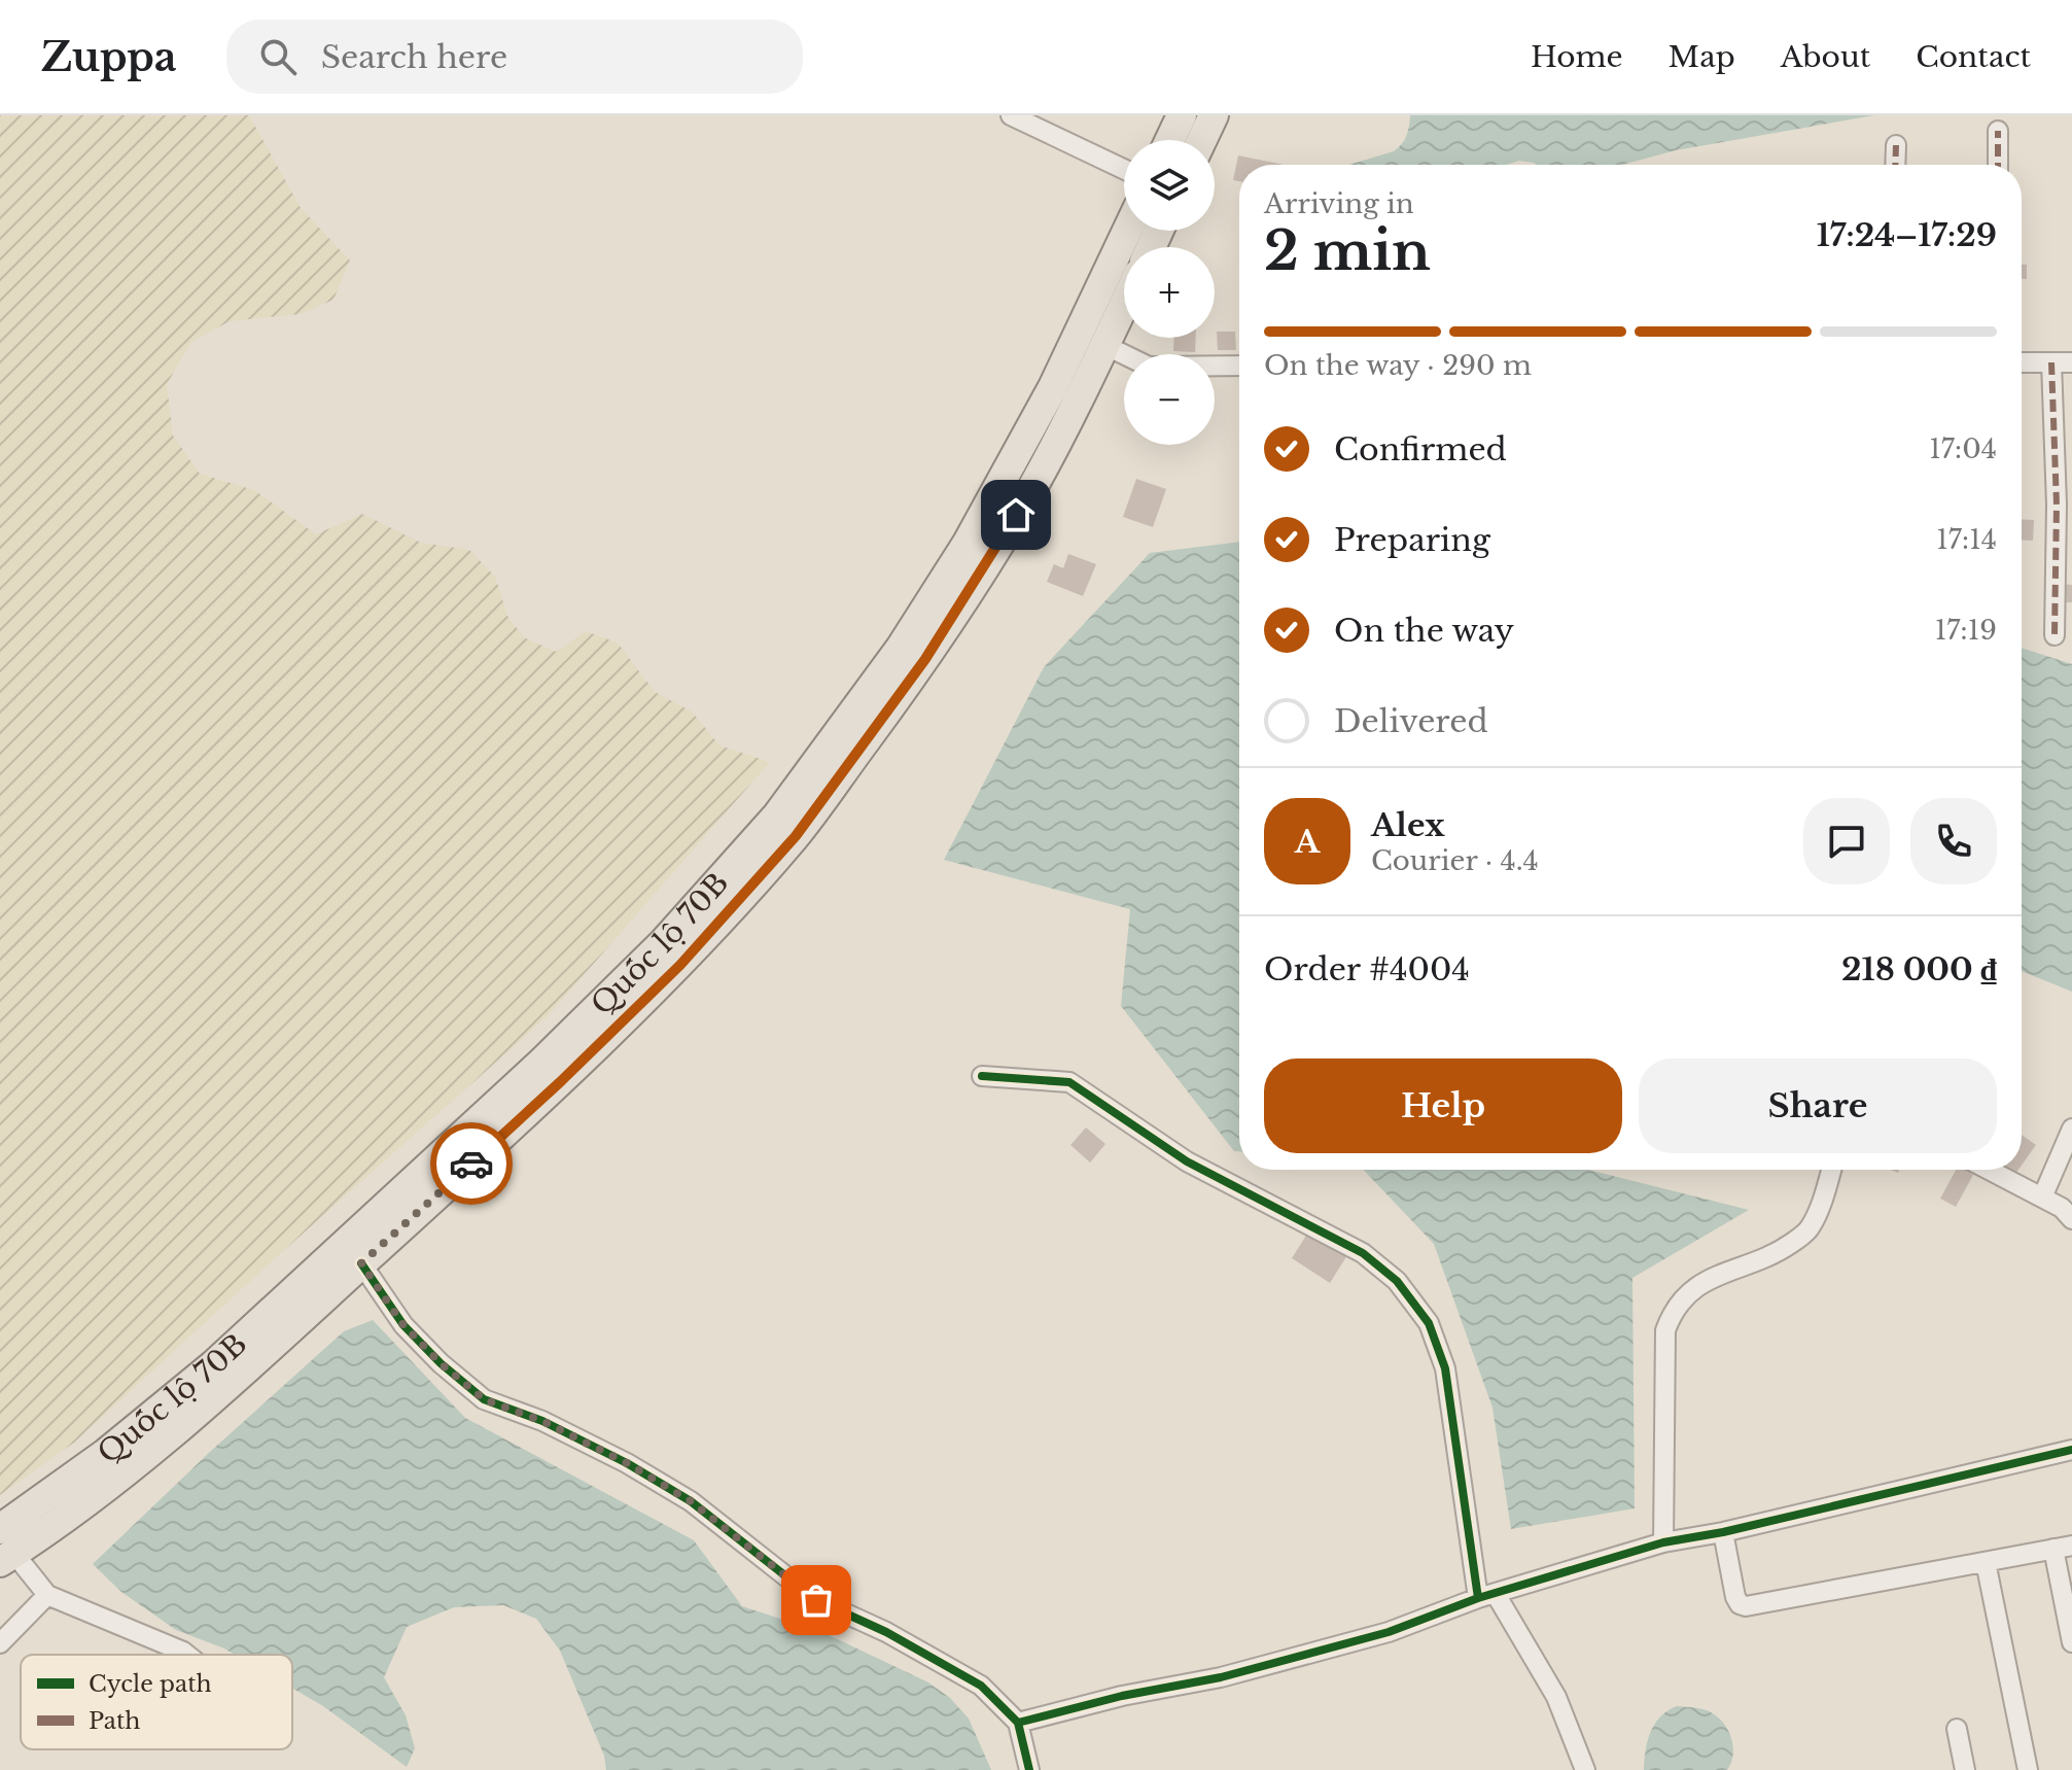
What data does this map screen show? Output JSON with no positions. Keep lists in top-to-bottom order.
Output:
{
  "streets": {
    "main road": ["Quốc lộ 70B"]
  },
  "legend": ["Cycle path", "Path"],
  "page": {
    "header": "Zuppa",
    "search": "Search here",
    "nav": [
      "Home",
      "Map",
      "About",
      "Contact"
    ],
    "map_buttons": ["+", "−"],
    "heading": ["2 min", "Arriving in", "17:24–17:29"],
    "panel": [
      "Alex",
      "Courier · 4.4",
      "Order #4004",
      "218 000 ₫"
    ],
    "bar": "On the way · 290 m",
    "list": [
      ["Confirmed", "17:04"],
      ["Preparing", "17:14"],
      ["On the way", "17:19"],
      "Delivered"
    ],
    "round": "A",
    "buttons": ["Help", "Share"]
  }
}
